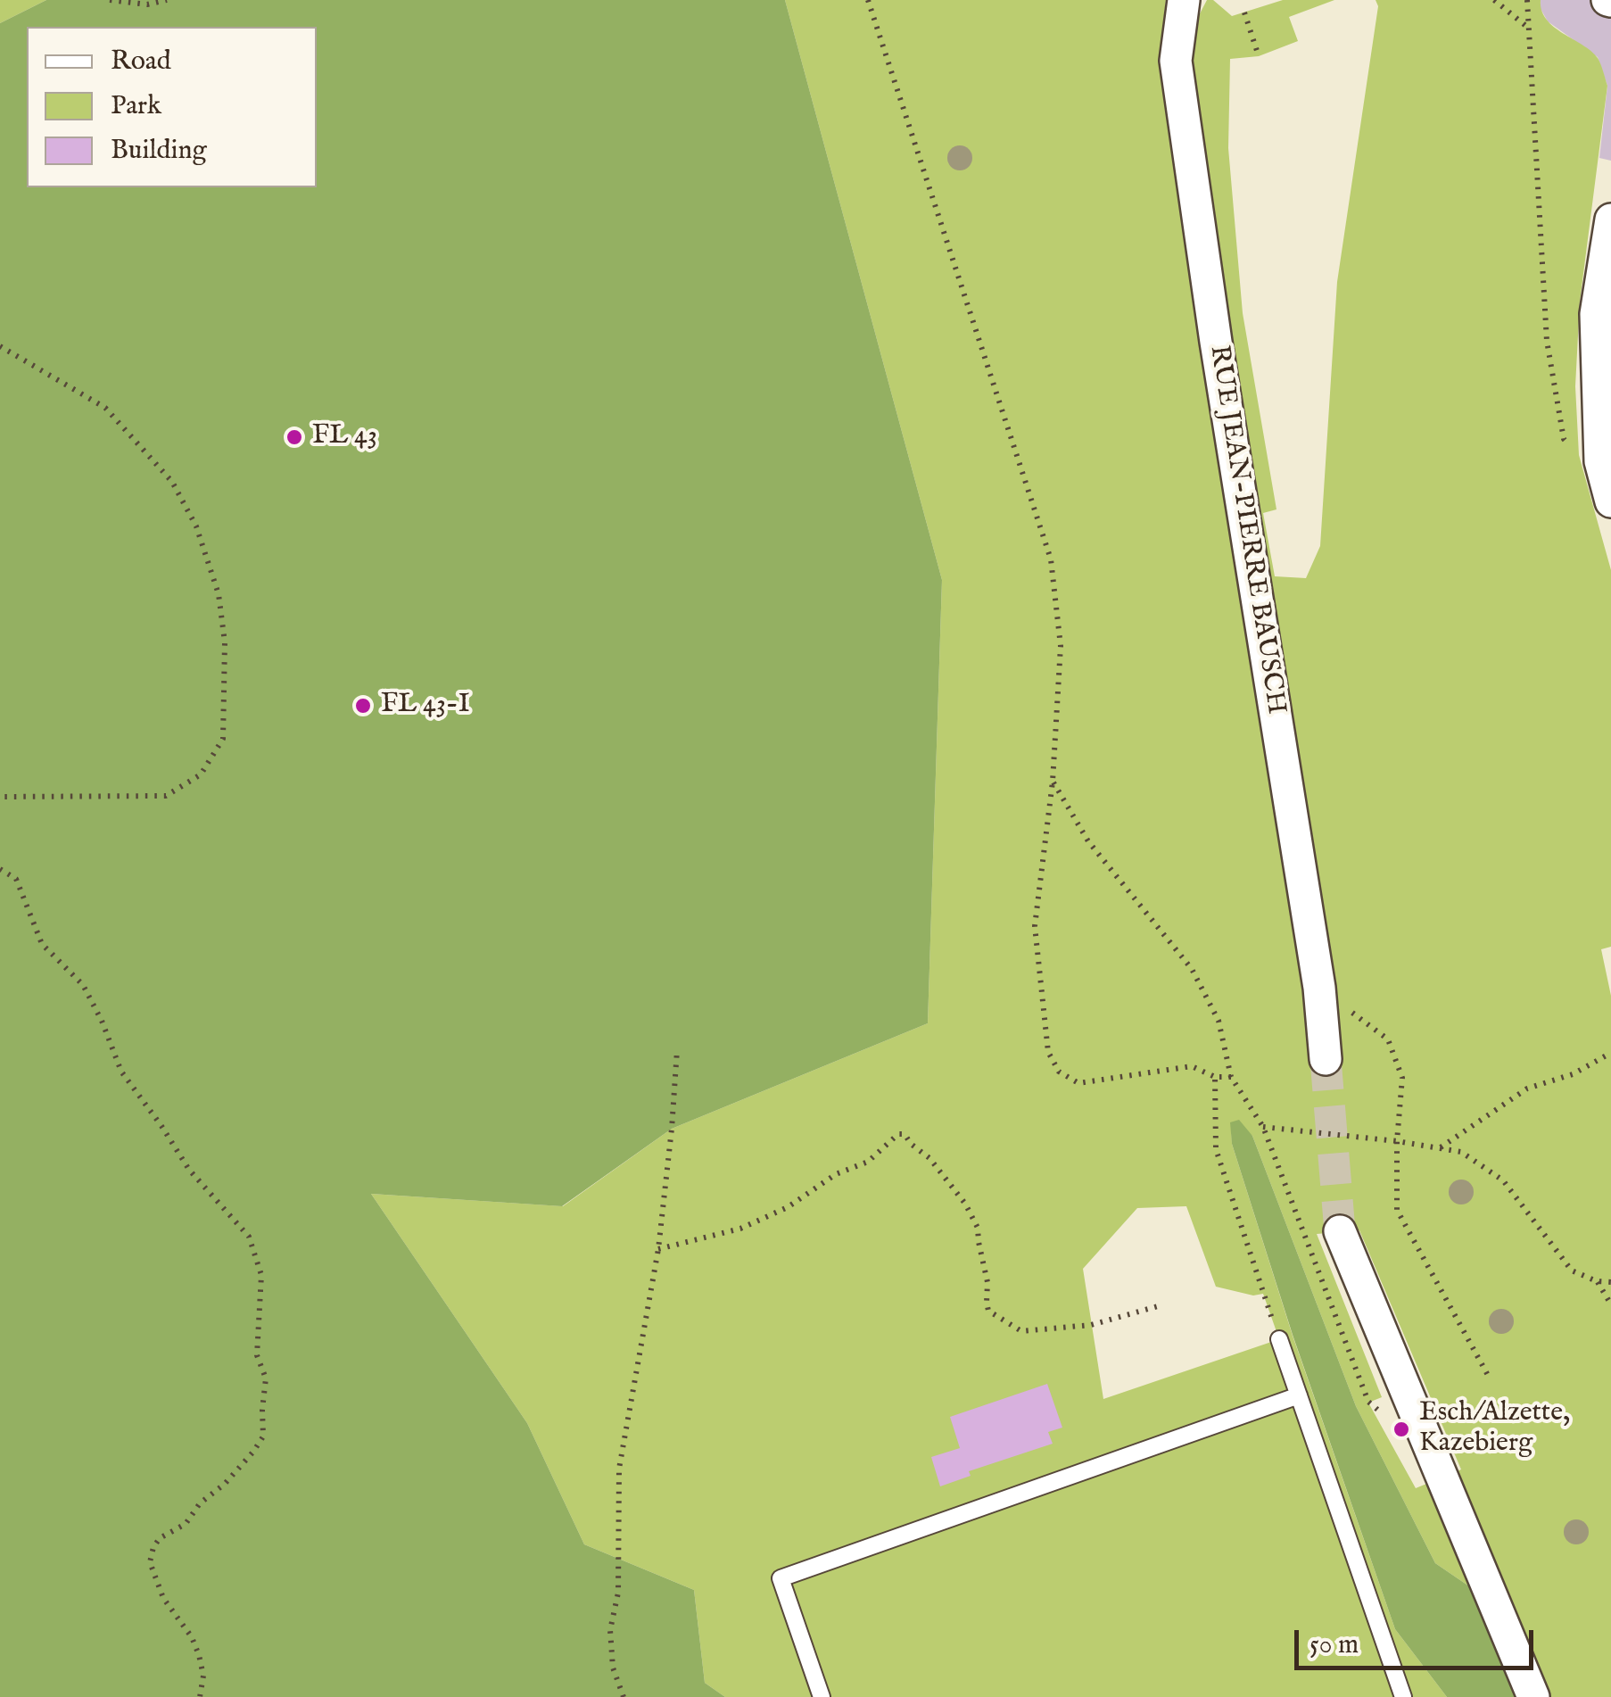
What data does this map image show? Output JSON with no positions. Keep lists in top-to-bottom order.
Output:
{
  "streets": {
    "street": ["RUE JEAN-PIERRE BAUSCH"]
  },
  "places": ["FL 43", "FL 43-I", "Esch/Alzette, Kazebierg"],
  "legend": ["Road", "Park", "Building"],
  "scale_bar": "50 m"
}
